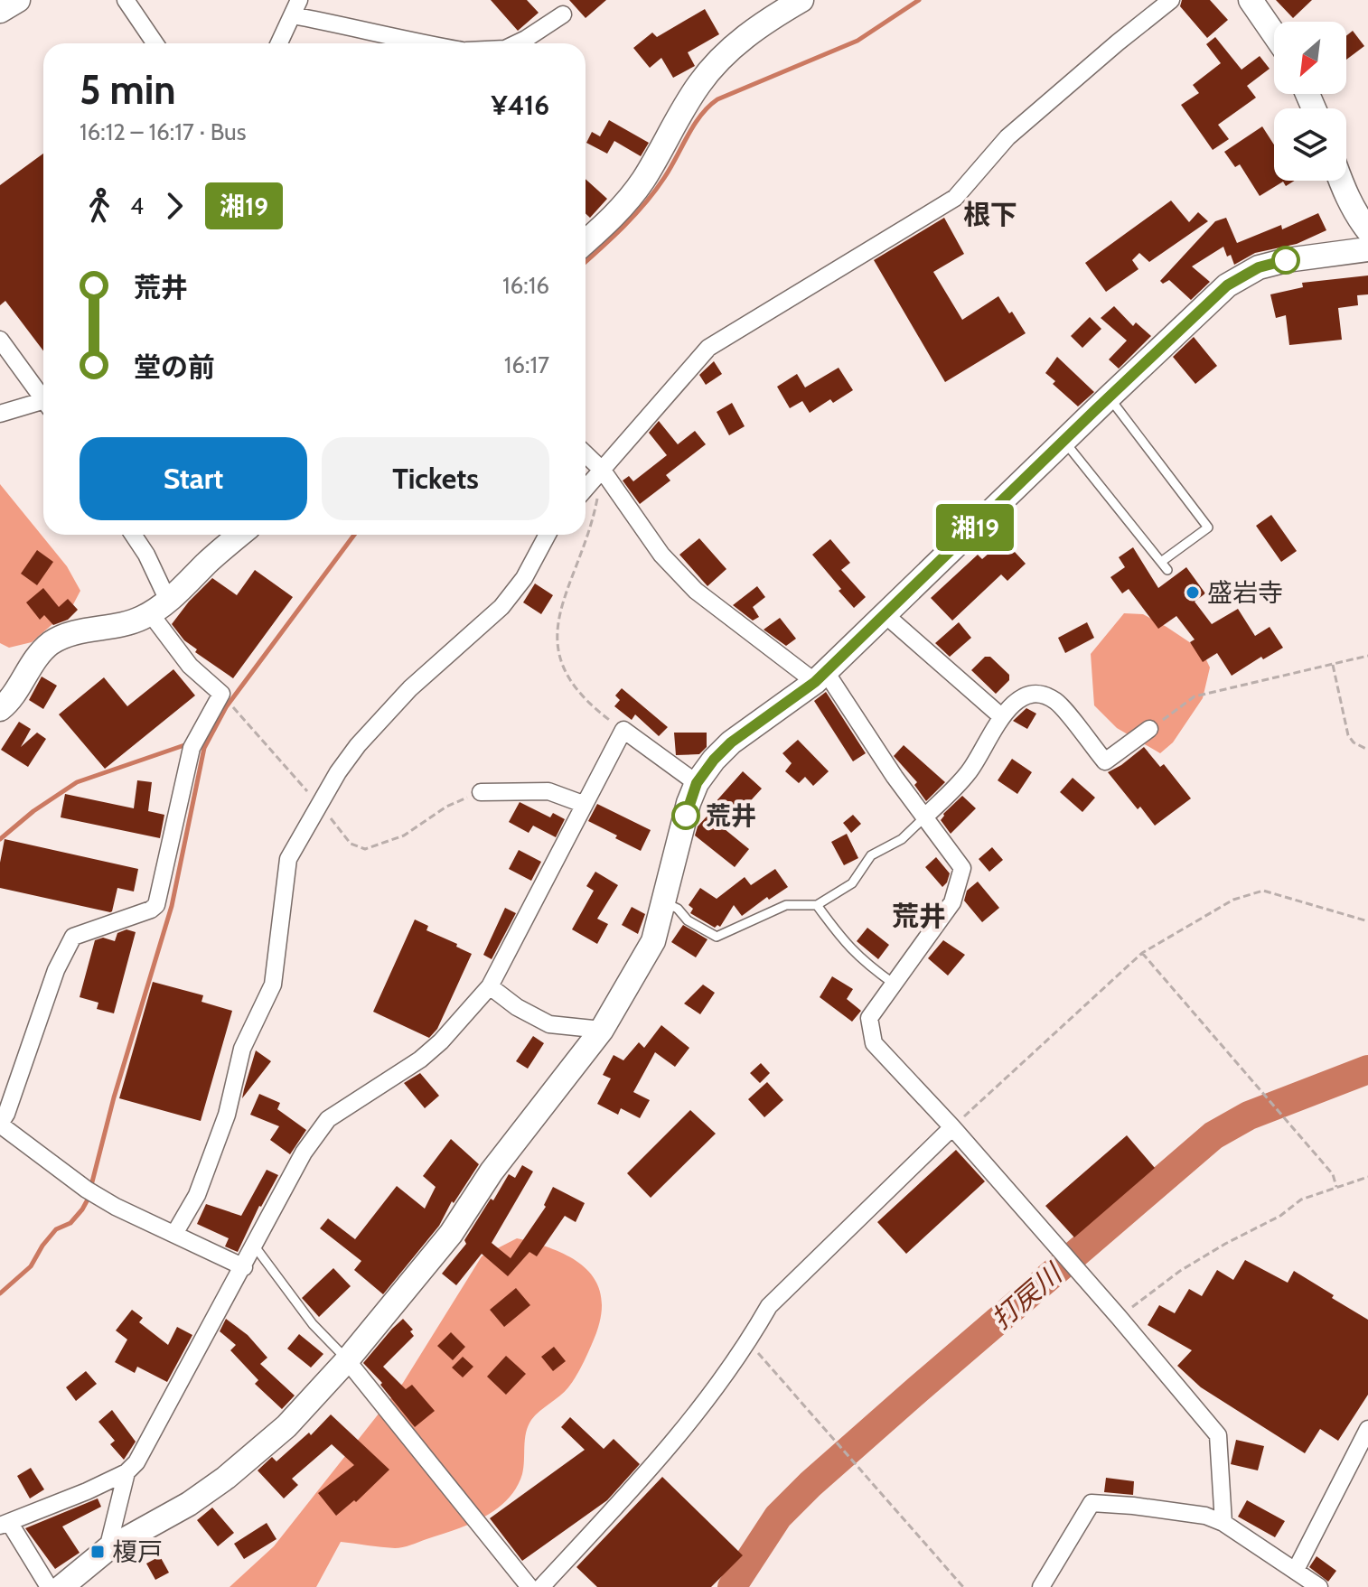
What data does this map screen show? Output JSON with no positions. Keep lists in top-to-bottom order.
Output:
{
  "districts": ["根下", "荒井"],
  "water": ["打戻川"],
  "places": {
    "other": ["盛岩寺", "荒井"],
    "transit": ["榎戸"]
  },
  "lines": ["bus line 湘19"],
  "north": "bottom left",
  "page": {
    "on_map": "湘19",
    "heading": ["5 min", "16:12 – 16:17 · Bus", "¥416"],
    "legs": ["4", "湘19"],
    "list": [
      {
        "name": "荒井",
        "value": "16:16"
      },
      {
        "name": "堂の前",
        "value": "16:17"
      }
    ],
    "buttons": ["Start", "Tickets"]
  }
}
